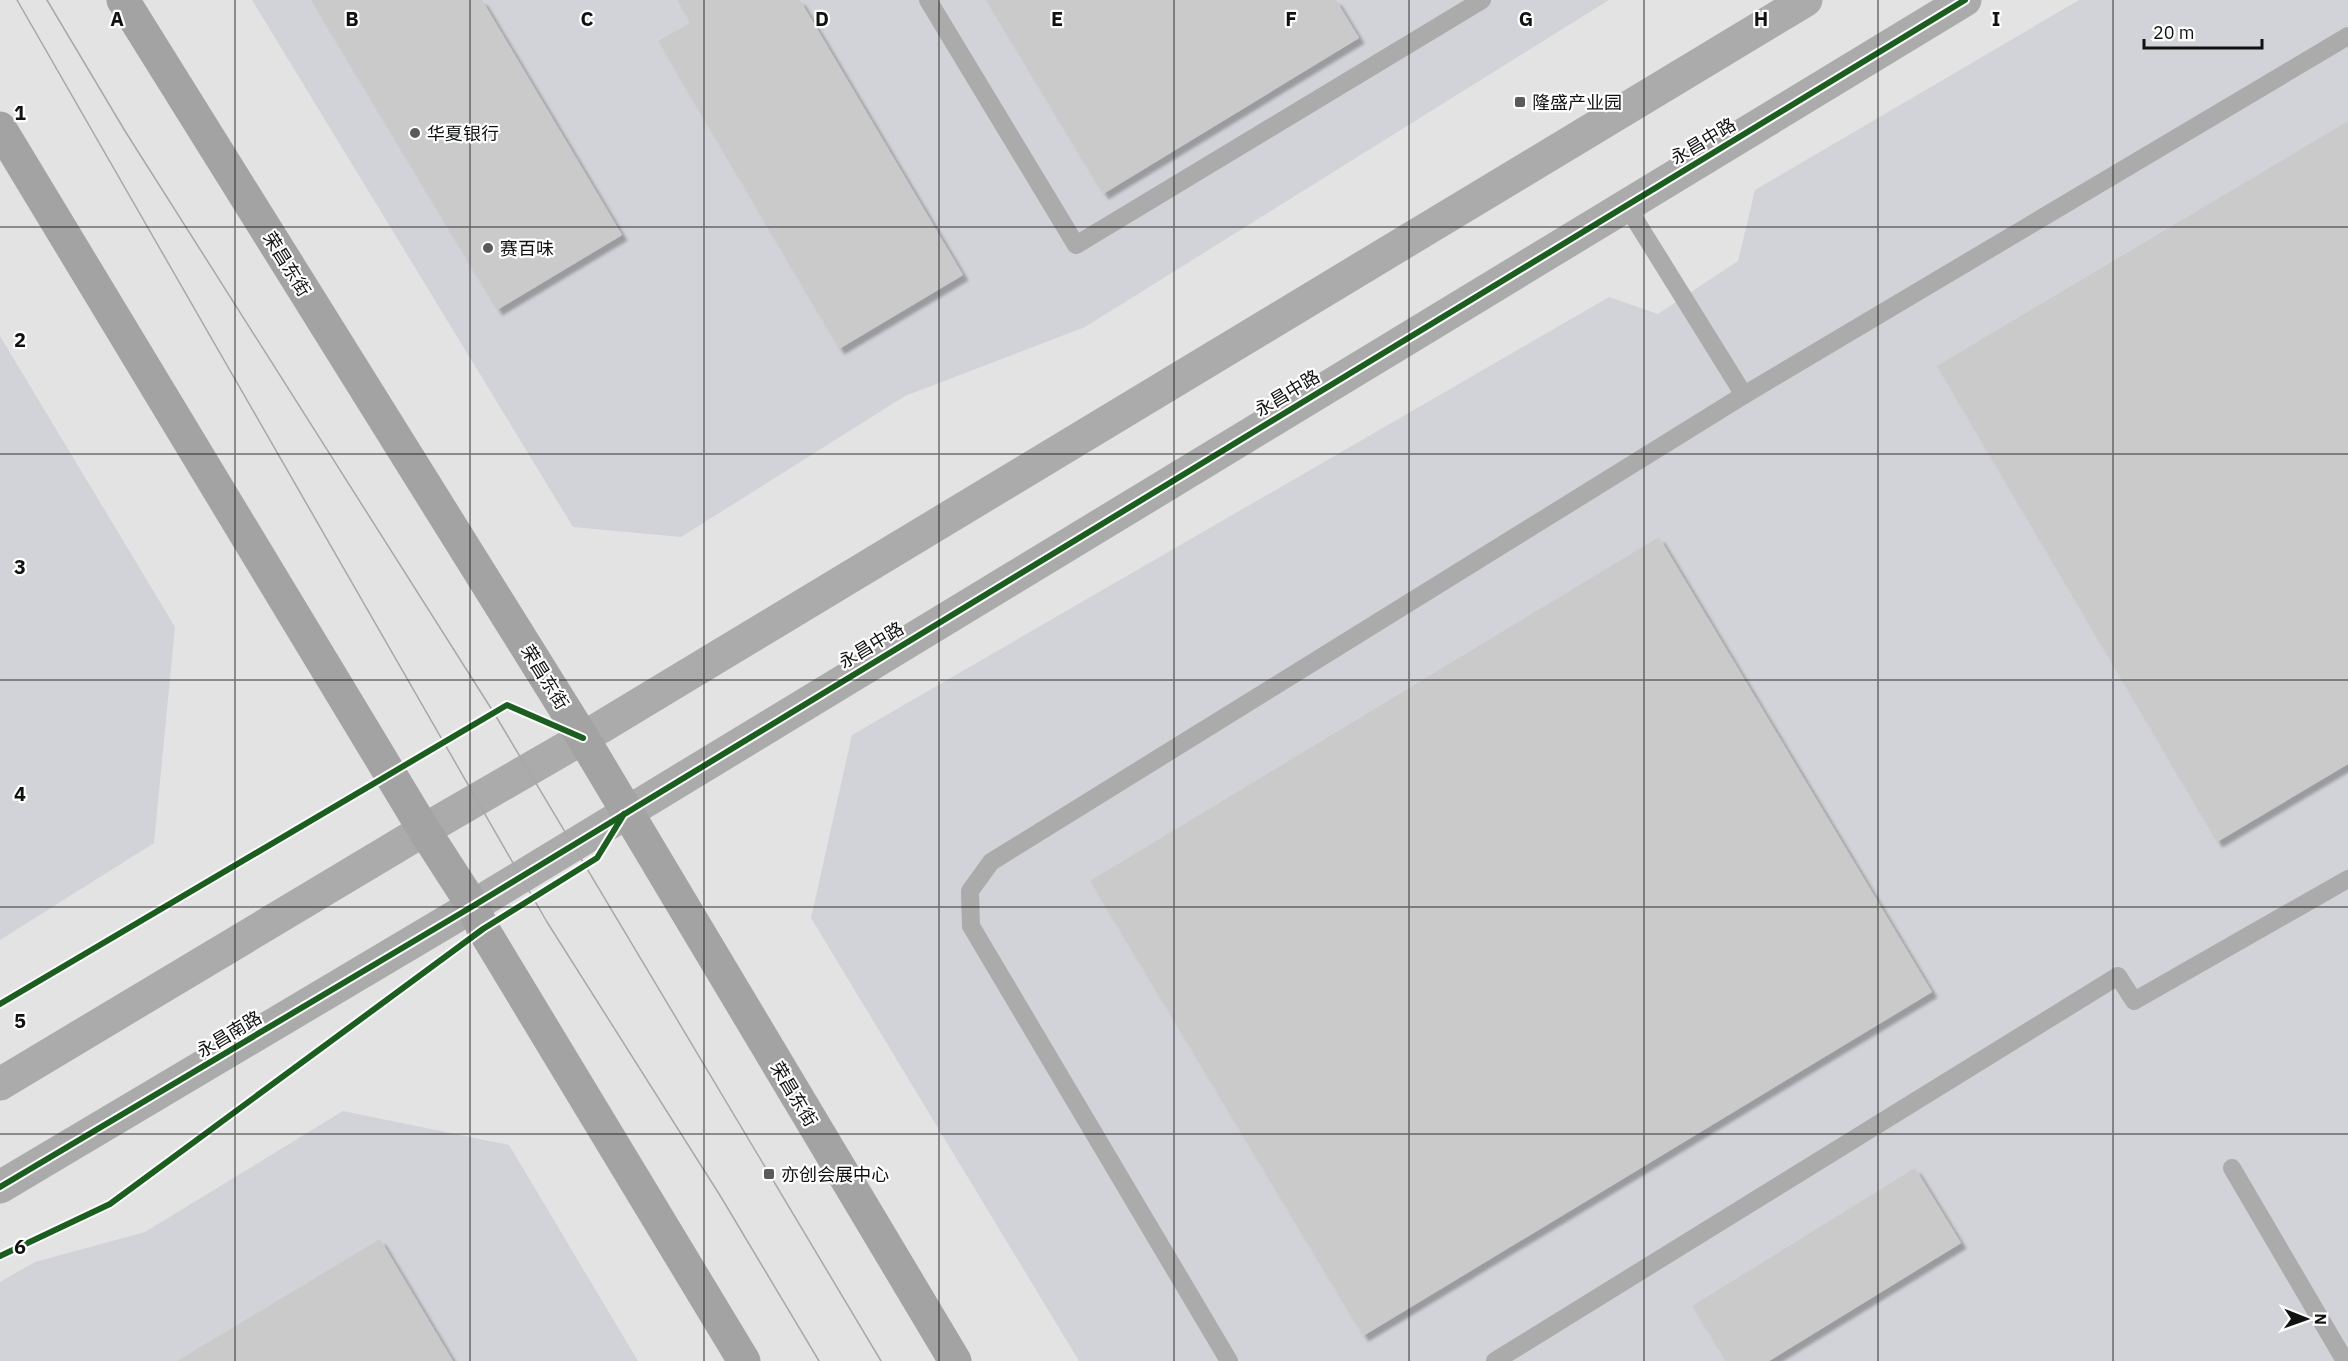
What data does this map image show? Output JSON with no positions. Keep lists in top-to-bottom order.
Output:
{
  "streets": {
    "main road": ["荣昌东街"],
    "street": ["永昌中路", "永昌南路"]
  },
  "crossings": [
    ["永昌中路", "荣昌东街"],
    ["永昌中路", "永昌南路"]
  ],
  "places": {
    "transit": ["隆盛产业园", "亦创会展中心"],
    "other": ["华夏银行", "赛百味"]
  },
  "scale_bar": "20 m",
  "north": "right",
  "grid": {
    "columns": [
      "A",
      "B",
      "C",
      "D",
      "E",
      "F",
      "G",
      "H",
      "I"
    ],
    "rows": [
      "1",
      "2",
      "3",
      "4",
      "5",
      "6"
    ]
  }
}
